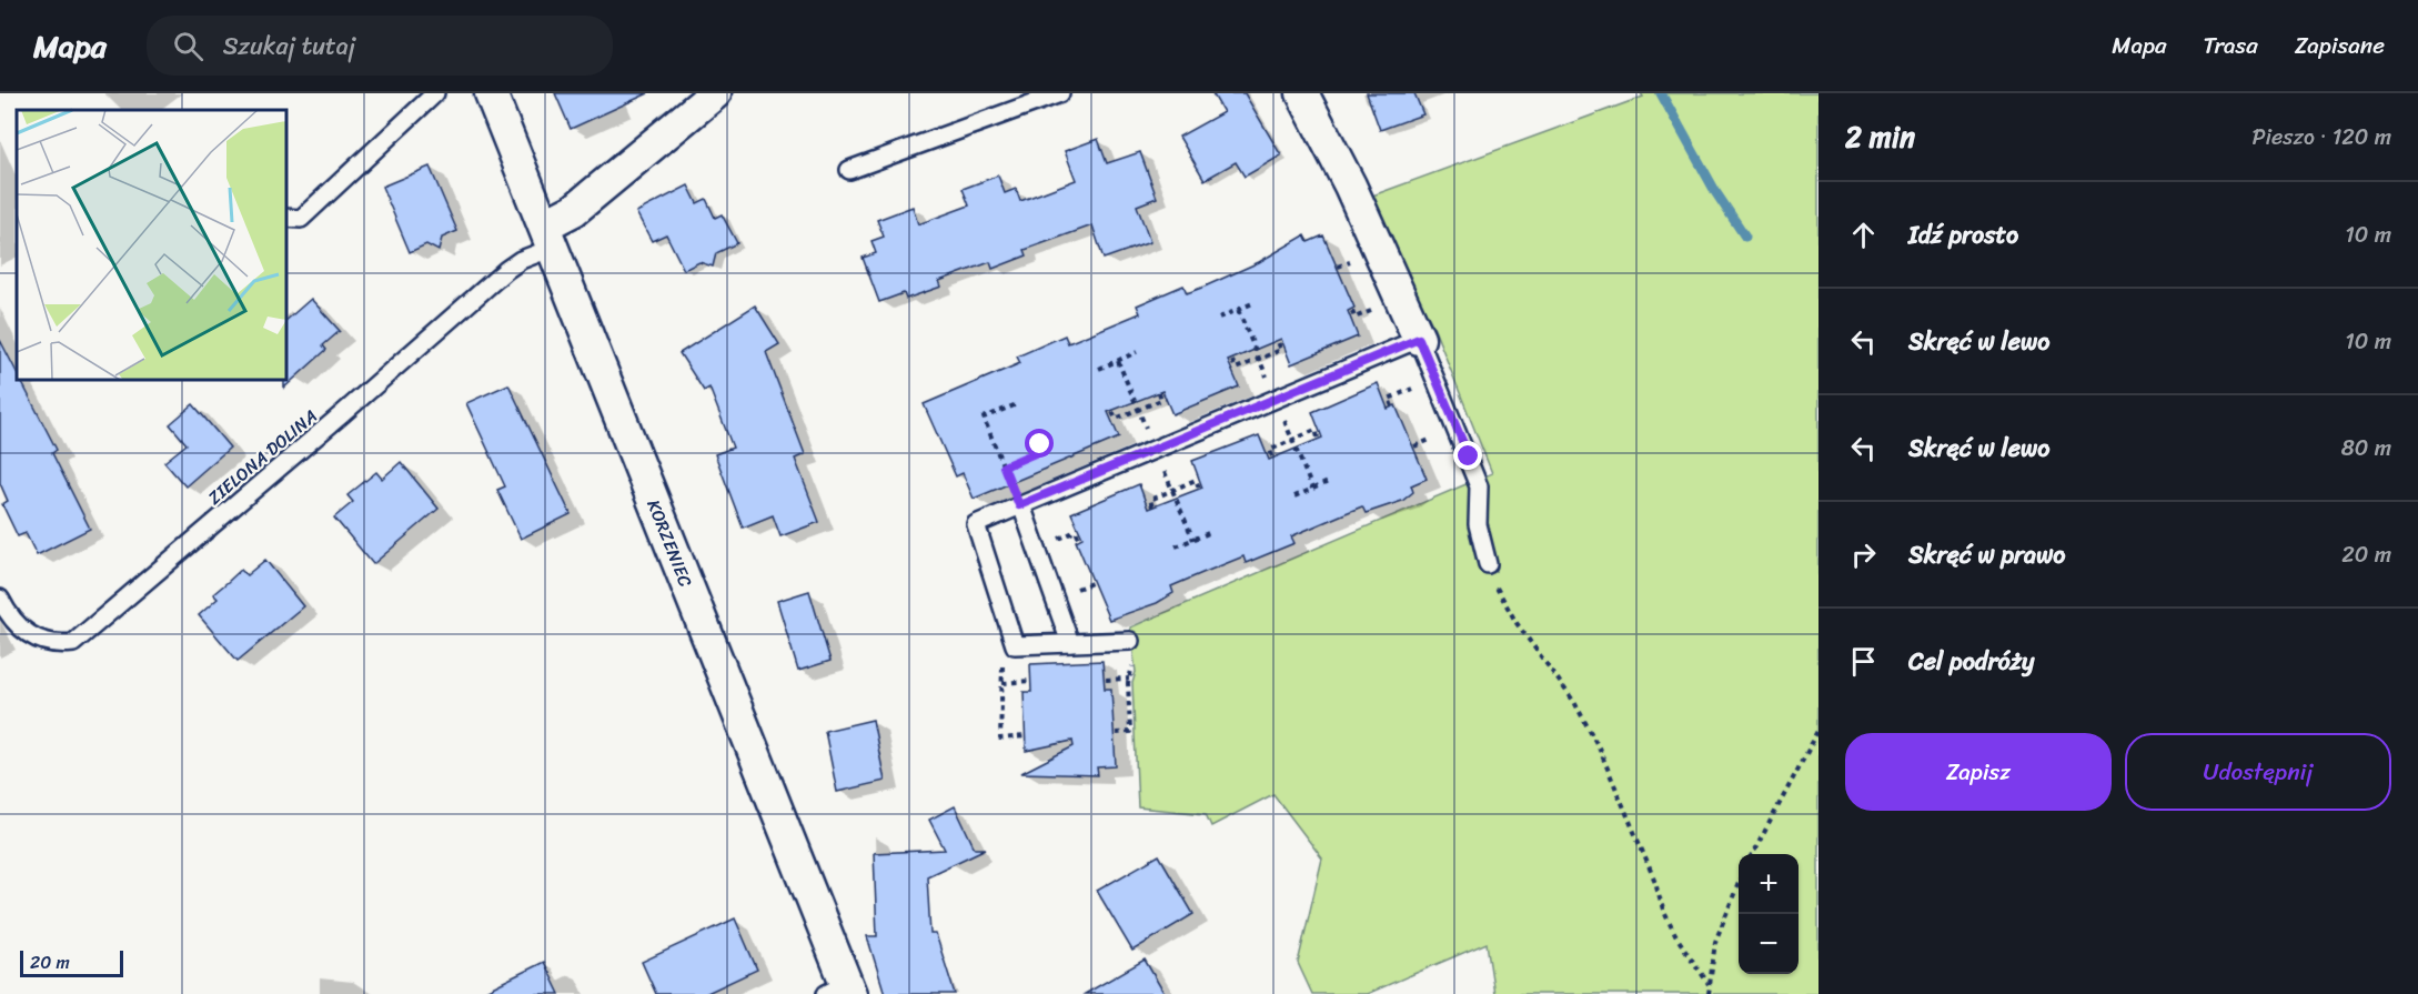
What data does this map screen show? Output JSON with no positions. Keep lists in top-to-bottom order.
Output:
{
  "streets": {
    "street": ["KORZENIEC"],
    "lane": ["ZIELONA DOLINA"]
  },
  "crossings": [
    ["ZIELONA DOLINA", "KORZENIEC"]
  ],
  "scale_bar": "20 m",
  "page": {
    "header": "Mapa",
    "search": "Szukaj tutaj",
    "nav": ["Mapa", "Trasa", "Zapisane"],
    "heading": ["2 min", "Pieszo · 120 m"],
    "list": [
      ["Idź prosto", "10 m"],
      ["Skręć w lewo", "10 m"],
      ["Skręć w lewo", "80 m"],
      ["Skręć w prawo", "20 m"],
      "Cel podróży"
    ],
    "buttons": ["Zapisz", "Udostępnij"],
    "map_buttons": ["+", "−"],
    "scale": "20 m"
  }
}
